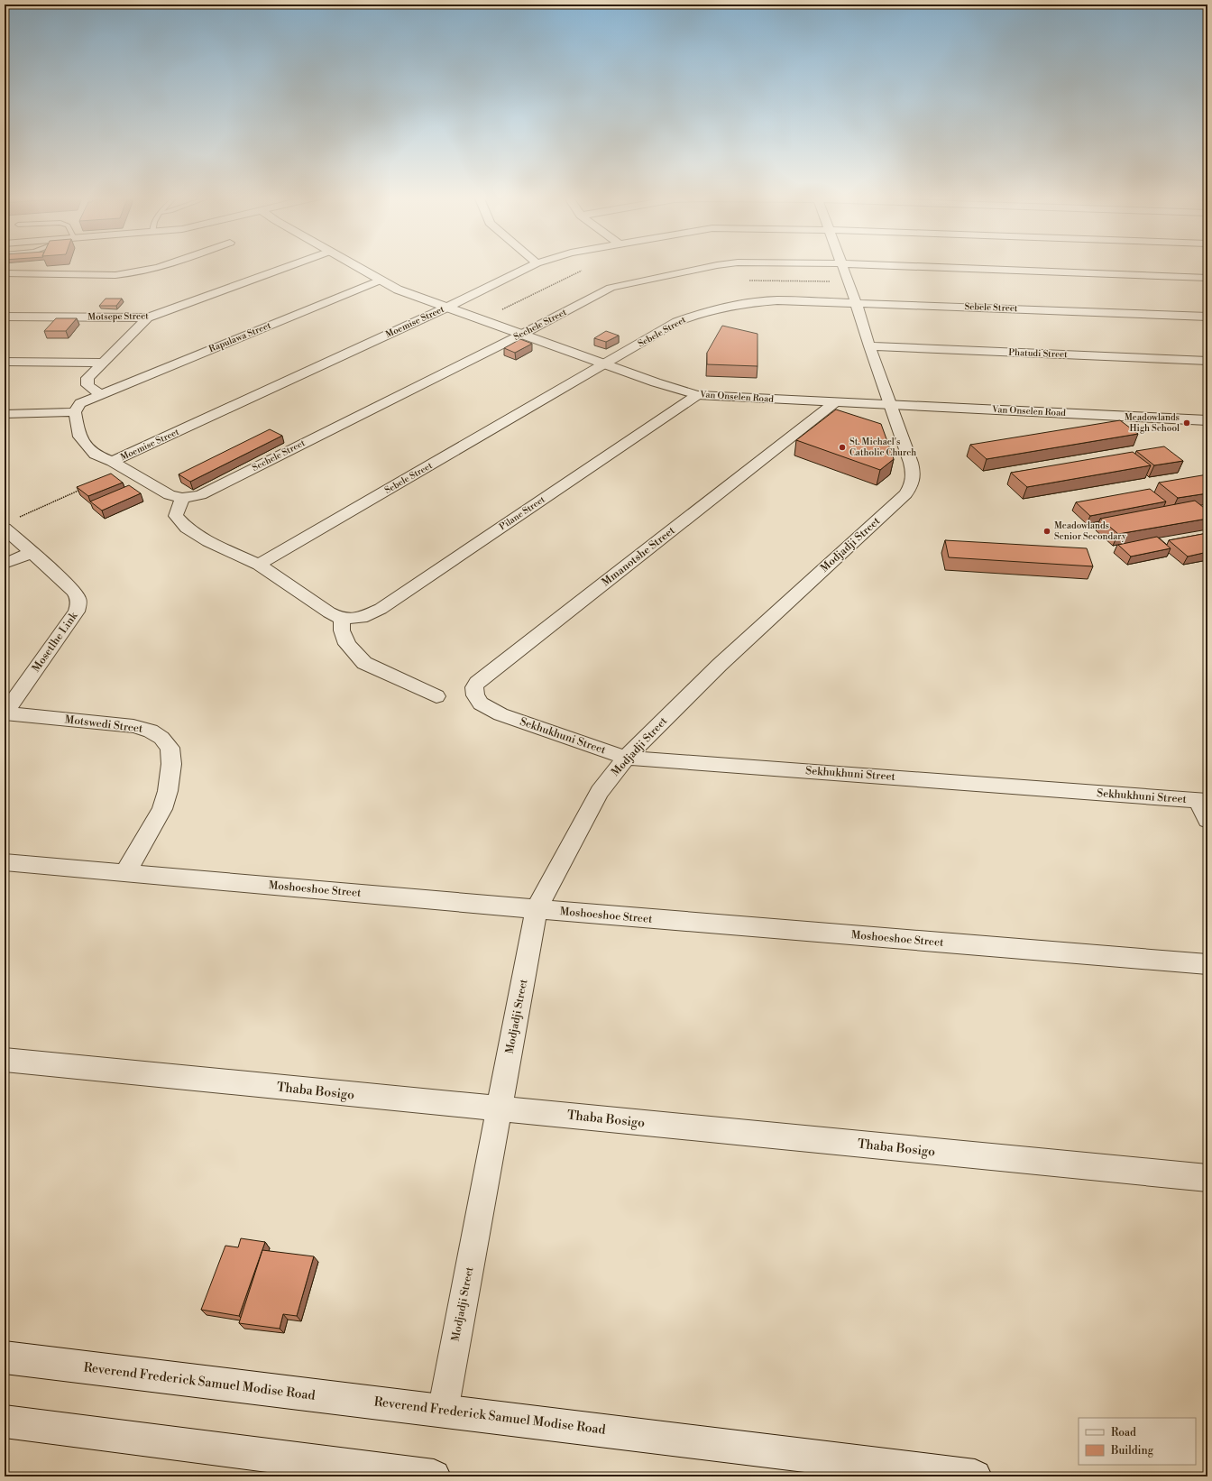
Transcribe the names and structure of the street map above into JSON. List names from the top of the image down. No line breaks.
{"streets":{"street":["Sebele Street","Motsepe Street","Moemise Street","Sechele Street","Rapulawa Street","Phatudi Street","Van Onselen Road","Pilane Street","Modjadji Street","Mmanotshe Street","Mosetlhe Link","Motswedi Street","Sekhukhuni Street","Moshoeshoe Street","Thaba Bosigo","Reverend Frederick Samuel Modise Road"]},"crossings":[["Sebele Street","Van Onselen Road"],["Sebele Street","Modjadji Street"],["Moemise Street","Van Onselen Road"],["Sechele Street","Van Onselen Road"],["Rapulawa Street","Van Onselen Road"],["Phatudi Street","Modjadji Street"],["Van Onselen Road","Pilane Street"],["Van Onselen Road","Modjadji Street"],["Van Onselen Road","Mmanotshe Street"],["Modjadji Street","Sekhukhuni Street"],["Modjadji Street","Moshoeshoe Street"],["Modjadji Street","Thaba Bosigo"],["Modjadji Street","Reverend Frederick Samuel Modise Road"],["Mmanotshe Street","Sekhukhuni Street"],["Mosetlhe Link","Motswedi Street"],["Motswedi Street","Moshoeshoe Street"]],"places":["Meadowlands High School","St. Michael's Catholic Church","Meadowlands Senior Secondary"],"legend":["Road","Building"]}
